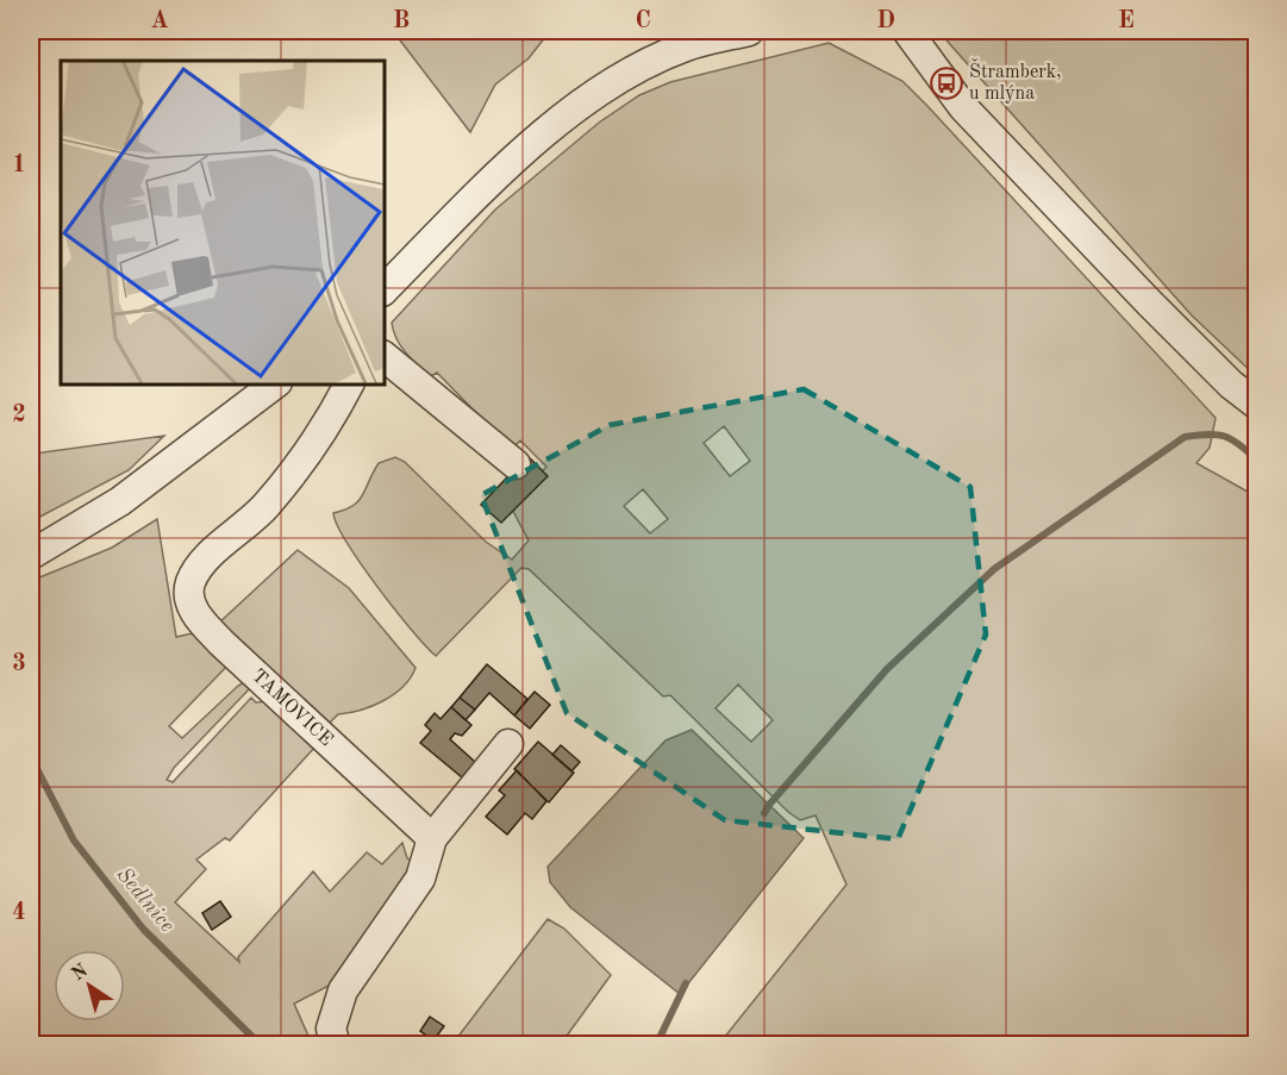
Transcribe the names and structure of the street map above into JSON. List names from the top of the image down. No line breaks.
{"streets":{"street":["TAMOVICE"]},"water":["Sedlnice"],"places":{"bus stop":["Štramberk, u mlýna"]},"north":"top left","grid":{"columns":["A","B","C","D","E"],"rows":["1","2","3","4"]}}
